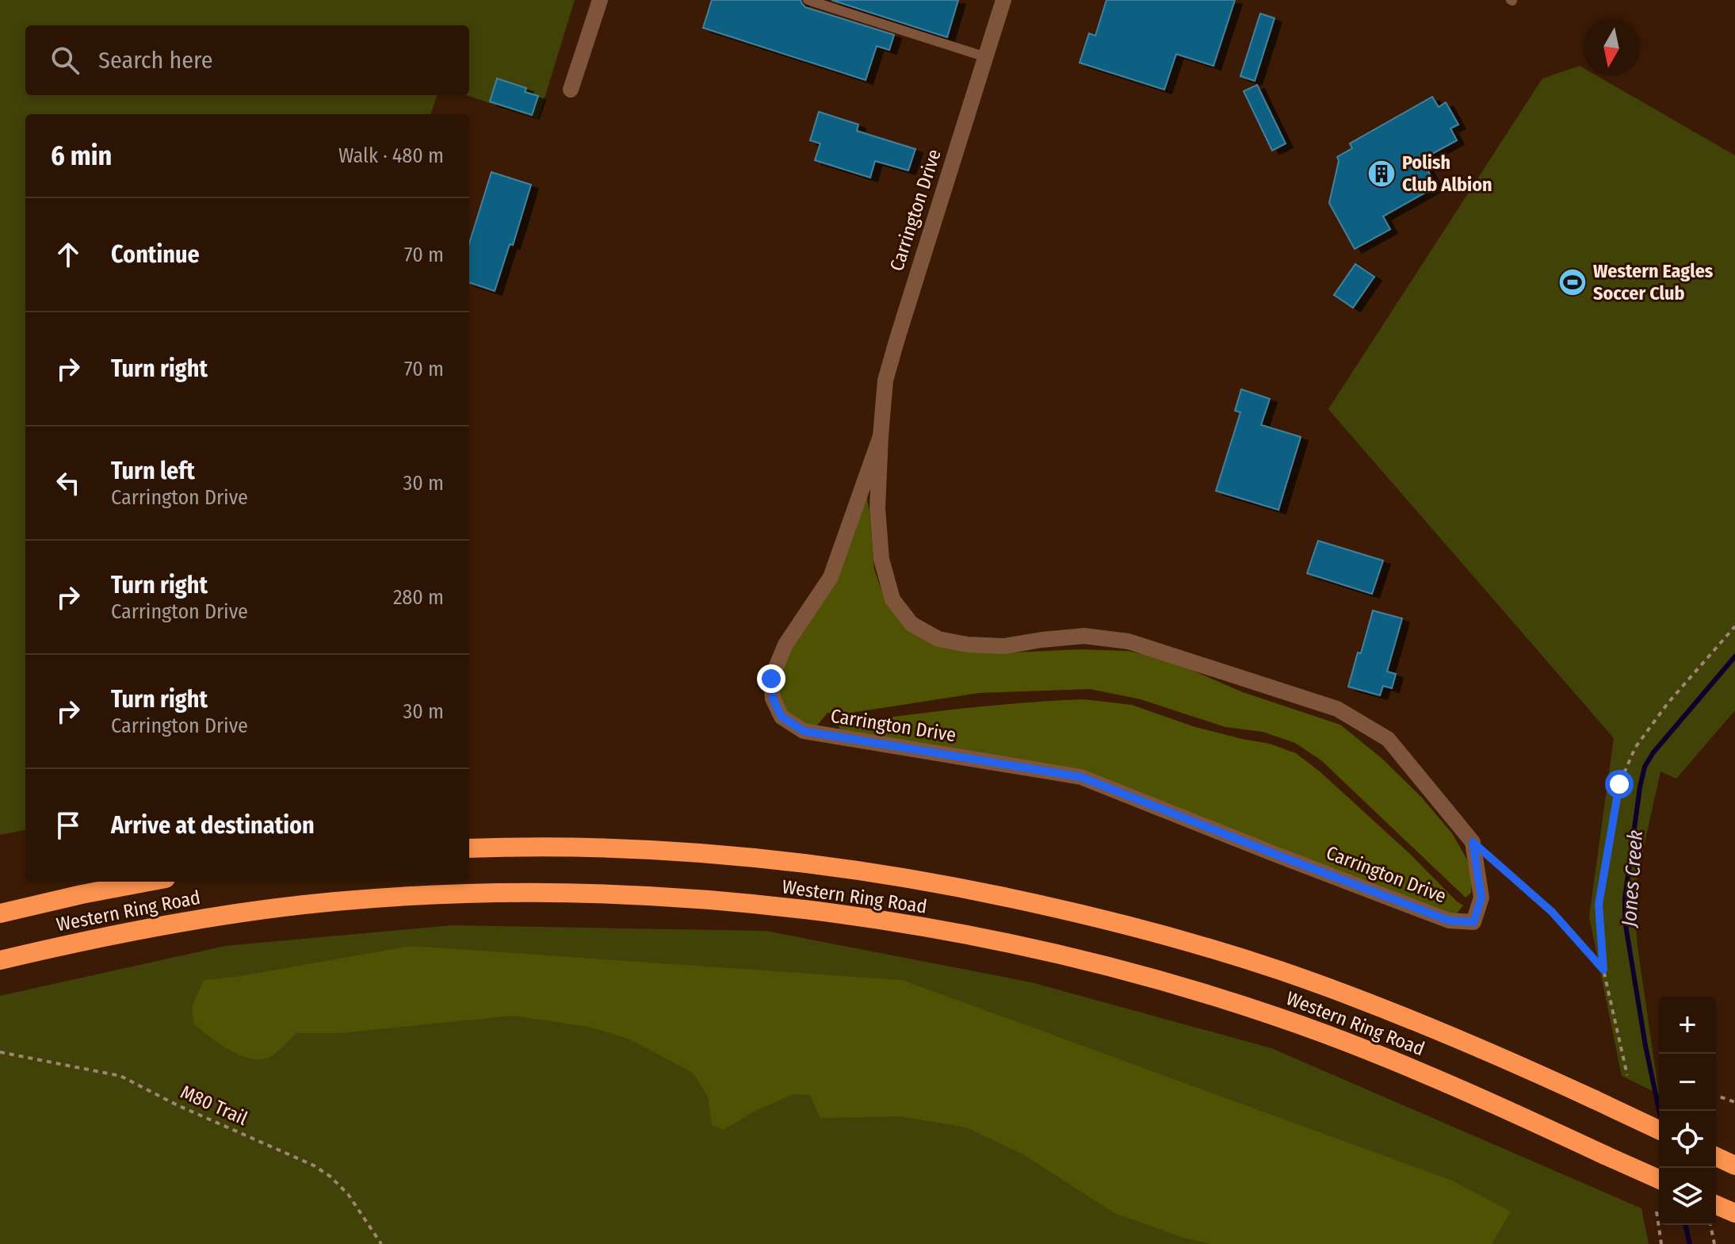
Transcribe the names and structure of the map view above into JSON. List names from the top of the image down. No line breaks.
{"streets":{"highway":["Western Ring Road"],"street":["Carrington Drive"],"path":["M80 Trail"]},"water":["Jones Creek"],"places":{"building":["Polish Club Albion"],"sports":["Western Eagles Soccer Club"]},"north":"bottom","page":{"search":"Search here","heading":["6 min","Walk · 480 m"],"list":[["Continue","70 m"],["Turn right","70 m"],["Turn left","Carrington Drive","30 m"],["Turn right","Carrington Drive","280 m"],["Turn right","Carrington Drive","30 m"],"Arrive at destination"],"map_buttons":["+","−"]}}
